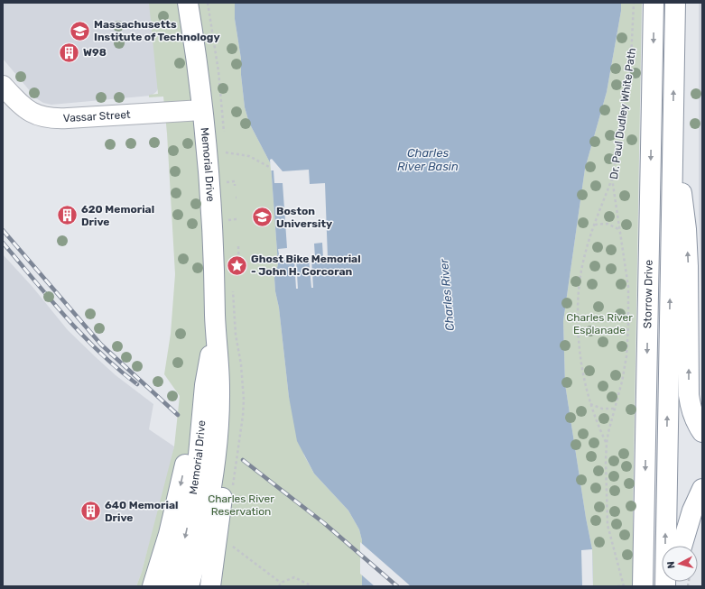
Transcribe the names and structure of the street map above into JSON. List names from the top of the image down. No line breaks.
{"streets":{"main road":["Vassar Street","Memorial Drive","Storrow Drive"],"path":["Dr. Paul Dudley White Path"]},"crossings":[["Dr. Paul Dudley White Path","Storrow Drive"],["Vassar Street","Memorial Drive"]],"water":["Charles River Basin","Charles River"],"parks":["Charles River Esplanade","Charles River Reservation"],"places":{"school or university":["Massachusetts Institute of Technology","Boston University"],"building":["W98","620 Memorial Drive","640 Memorial Drive"],"place":["Ghost Bike Memorial - John H. Corcoran"]},"north":"left"}
